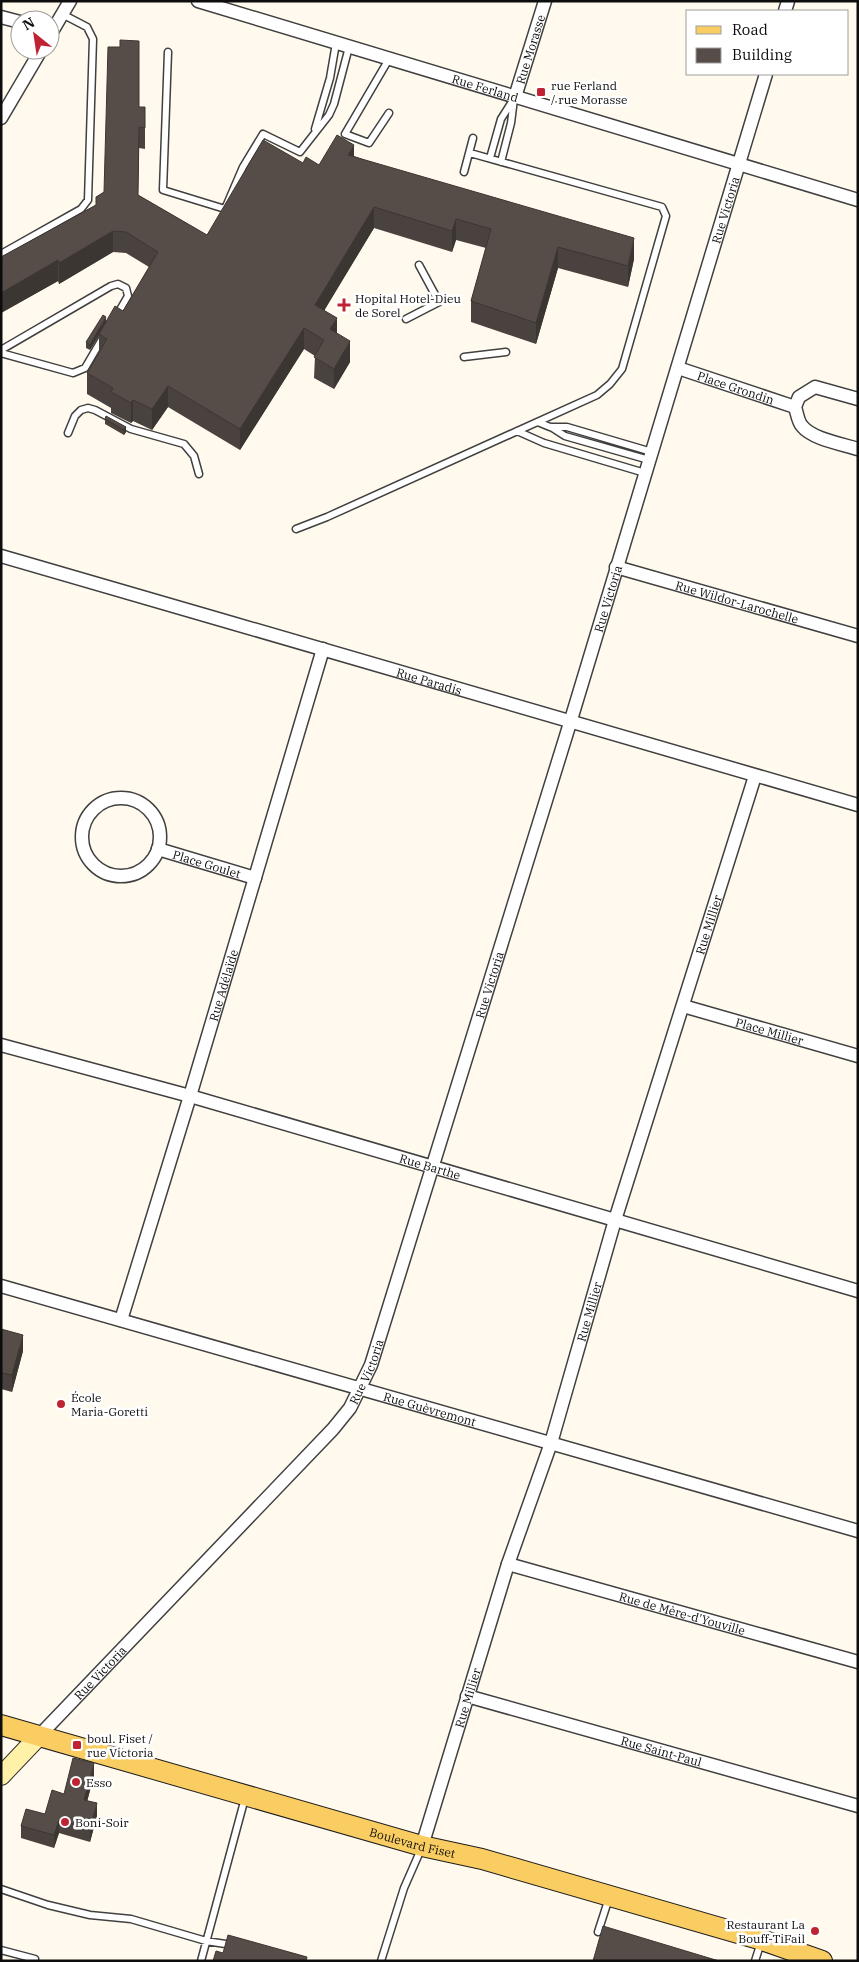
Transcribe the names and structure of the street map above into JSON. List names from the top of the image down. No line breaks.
{"streets":{"main road":["Boulevard Fiset"],"street":["Rue Morasse","Rue Ferland","Rue Victoria","Place Grondin","Rue Wildor-Larochelle","Rue Paradis","Place Goulet","Rue Millier","Rue Adélaïde","Place Millier","Rue Barthe","Rue Guèvremont","Rue de Mère-d'Youville","Rue Saint-Paul"]},"crossings":[["Rue Morasse","Rue Ferland"],["Rue Ferland","Rue Victoria"],["Rue Victoria","Place Grondin"],["Rue Victoria","Rue Wildor-Larochelle"],["Rue Victoria","Rue Paradis"],["Rue Victoria","Rue Barthe"],["Rue Victoria","Rue Guèvremont"],["Rue Victoria","Boulevard Fiset"],["Rue Paradis","Rue Millier"],["Rue Paradis","Rue Adélaïde"],["Place Goulet","Rue Adélaïde"],["Rue Millier","Place Millier"],["Rue Millier","Rue Barthe"],["Rue Millier","Rue Guèvremont"],["Rue Millier","Rue de Mère-d'Youville"],["Rue Millier","Rue Saint-Paul"],["Rue Millier","Boulevard Fiset"],["Rue Adélaïde","Rue Barthe"],["Rue Adélaïde","Rue Guèvremont"]],"places":{"transit":["rue Ferland / rue Morasse","boul. Fiset / rue Victoria"],"health":["Hopital Hotel-Dieu de Sorel"],"other":["École Maria-Goretti","Esso","Boni-Soir","Restaurant La Bouff-TiFail"]},"legend":["Road","Building"],"north":"top left"}
